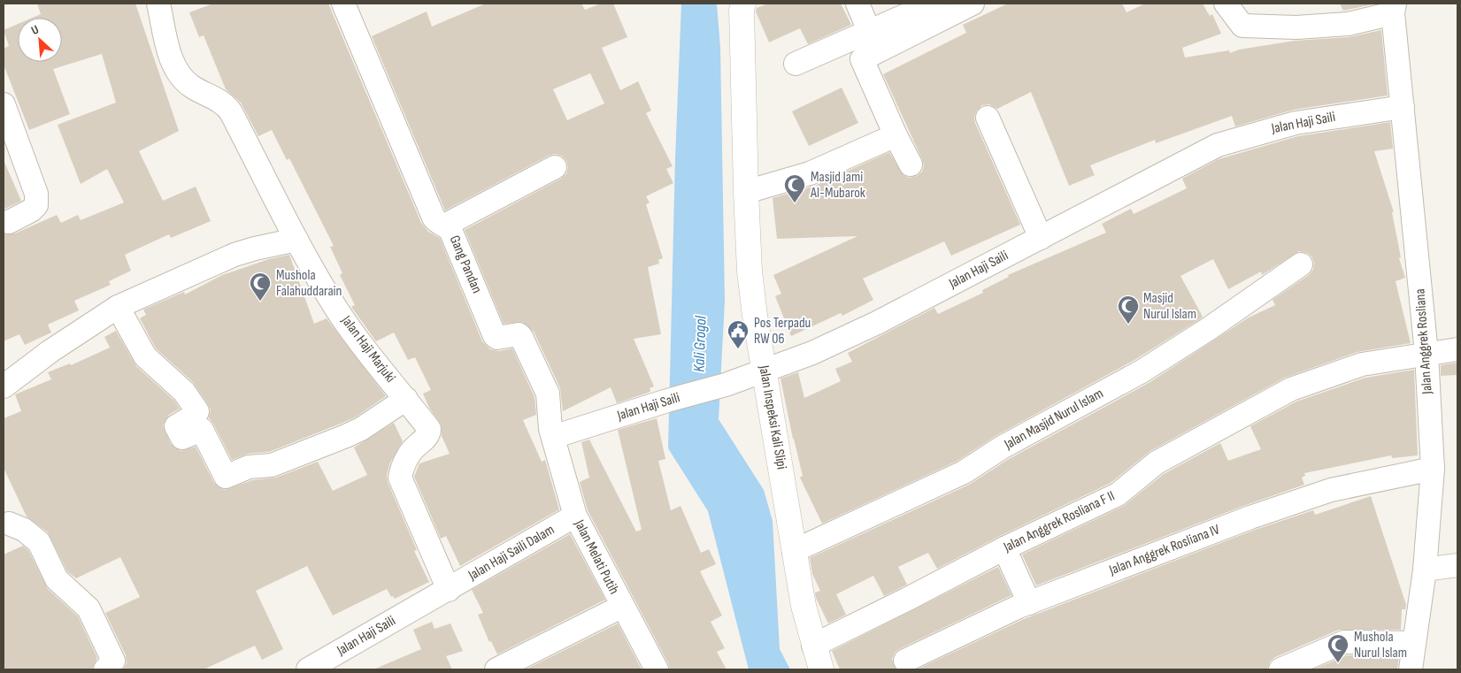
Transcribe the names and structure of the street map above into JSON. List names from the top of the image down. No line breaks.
{"streets":{"street":["Jalan Haji Saili","Gang Pandan","Jalan Anggrek Rosliana","Jalan Haji Marjuki","Jalan Inspeksi Kali Slipi","Jalan Masjid Nurul Islam","Jalan Anggrek Rosliana F II","Jalan Anggrek Rosliana IV","Jalan Haji Saili Dalam","Jalan Melati Putih"]},"crossings":[["Jalan Haji Saili","Gang Pandan"],["Jalan Haji Saili","Jalan Anggrek Rosliana"],["Jalan Haji Saili","Jalan Haji Marjuki"],["Jalan Haji Saili","Jalan Inspeksi Kali Slipi"],["Jalan Haji Saili","Jalan Haji Saili Dalam"],["Jalan Haji Saili","Jalan Melati Putih"],["Gang Pandan","Jalan Melati Putih"],["Jalan Anggrek Rosliana","Jalan Anggrek Rosliana F II"],["Jalan Anggrek Rosliana","Jalan Anggrek Rosliana IV"],["Jalan Haji Marjuki","Jalan Haji Saili Dalam"],["Jalan Inspeksi Kali Slipi","Jalan Masjid Nurul Islam"],["Jalan Inspeksi Kali Slipi","Jalan Anggrek Rosliana F II"],["Jalan Haji Saili Dalam","Jalan Melati Putih"]],"water":["Kali Grogol"],"places":{"mosque":["Masjid Jami Al-Mubarok","Mushola Falahuddarain","Masjid Nurul Islam","Mushola Nurul Islam"],"public building":["Pos Terpadu RW 06"]},"north":"top left"}
